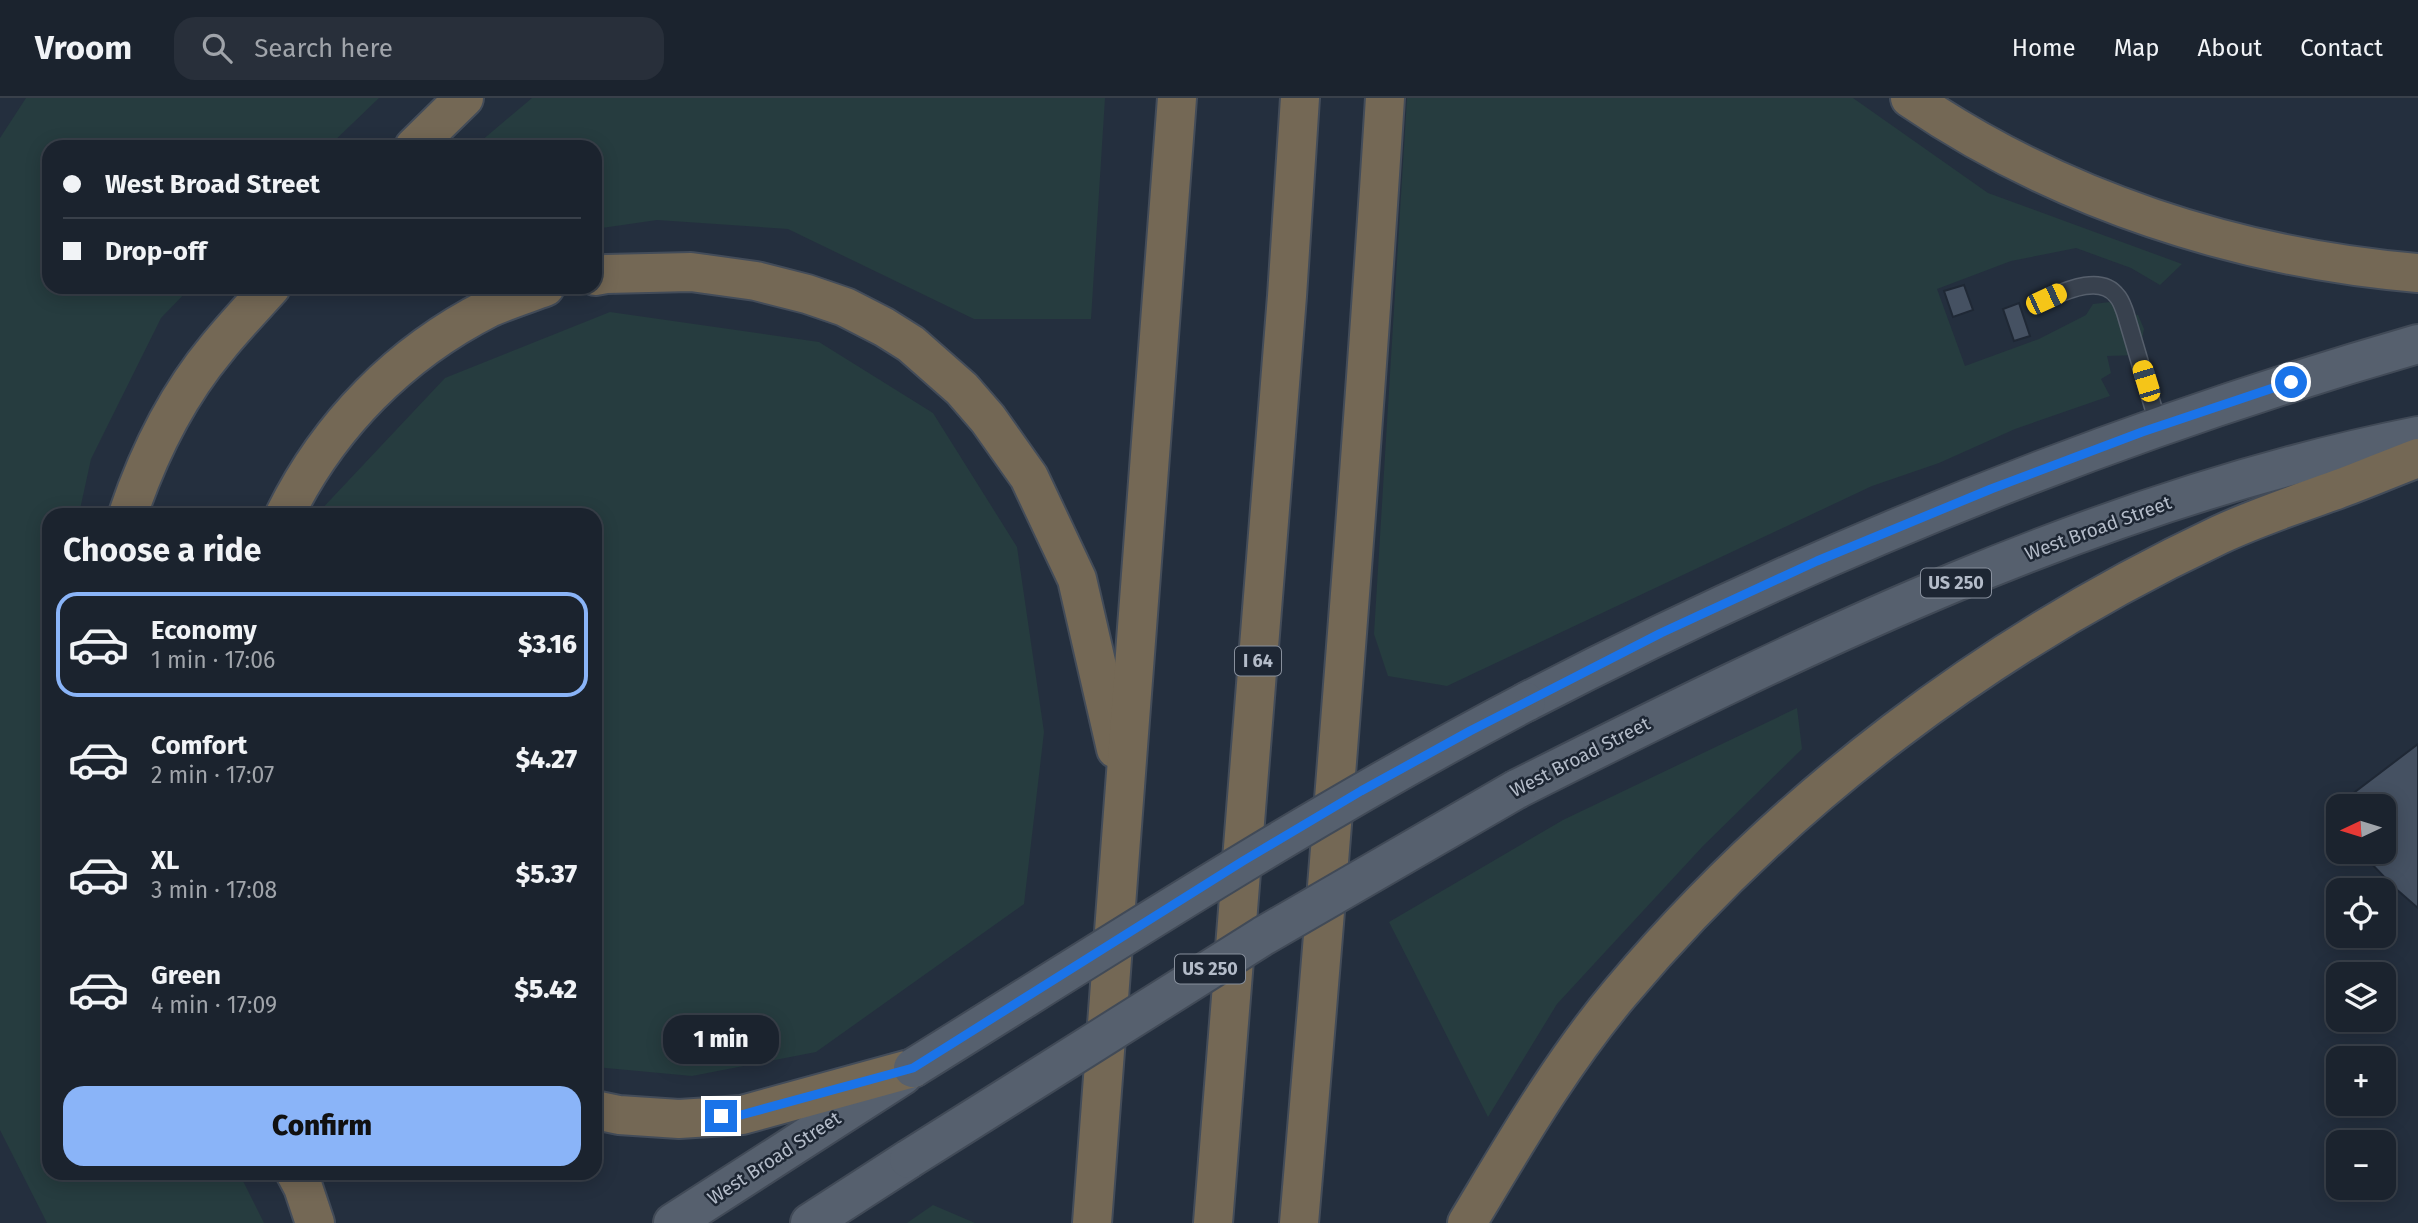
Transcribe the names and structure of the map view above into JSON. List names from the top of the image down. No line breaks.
{"streets":{"highway":["I 64"],"main road":["West Broad Street","US 250"]},"north":"left","page":{"header":"Vroom","search":"Search here","nav":["Home","Map","About","Contact"],"banner":["West Broad Street","Drop-off"],"heading":"Choose a ride","list":[{"name":"Economy","note":"1 min · 17:06","value":"$3.16"},{"name":"Comfort","note":"2 min · 17:07","value":"$4.27"},{"name":"XL","note":"3 min · 17:08","value":"$5.37"},{"name":"Green","note":"4 min · 17:09","value":"$5.42"}],"map_buttons":["+","−"],"bubble":"1 min","buttons":"Confirm"}}
